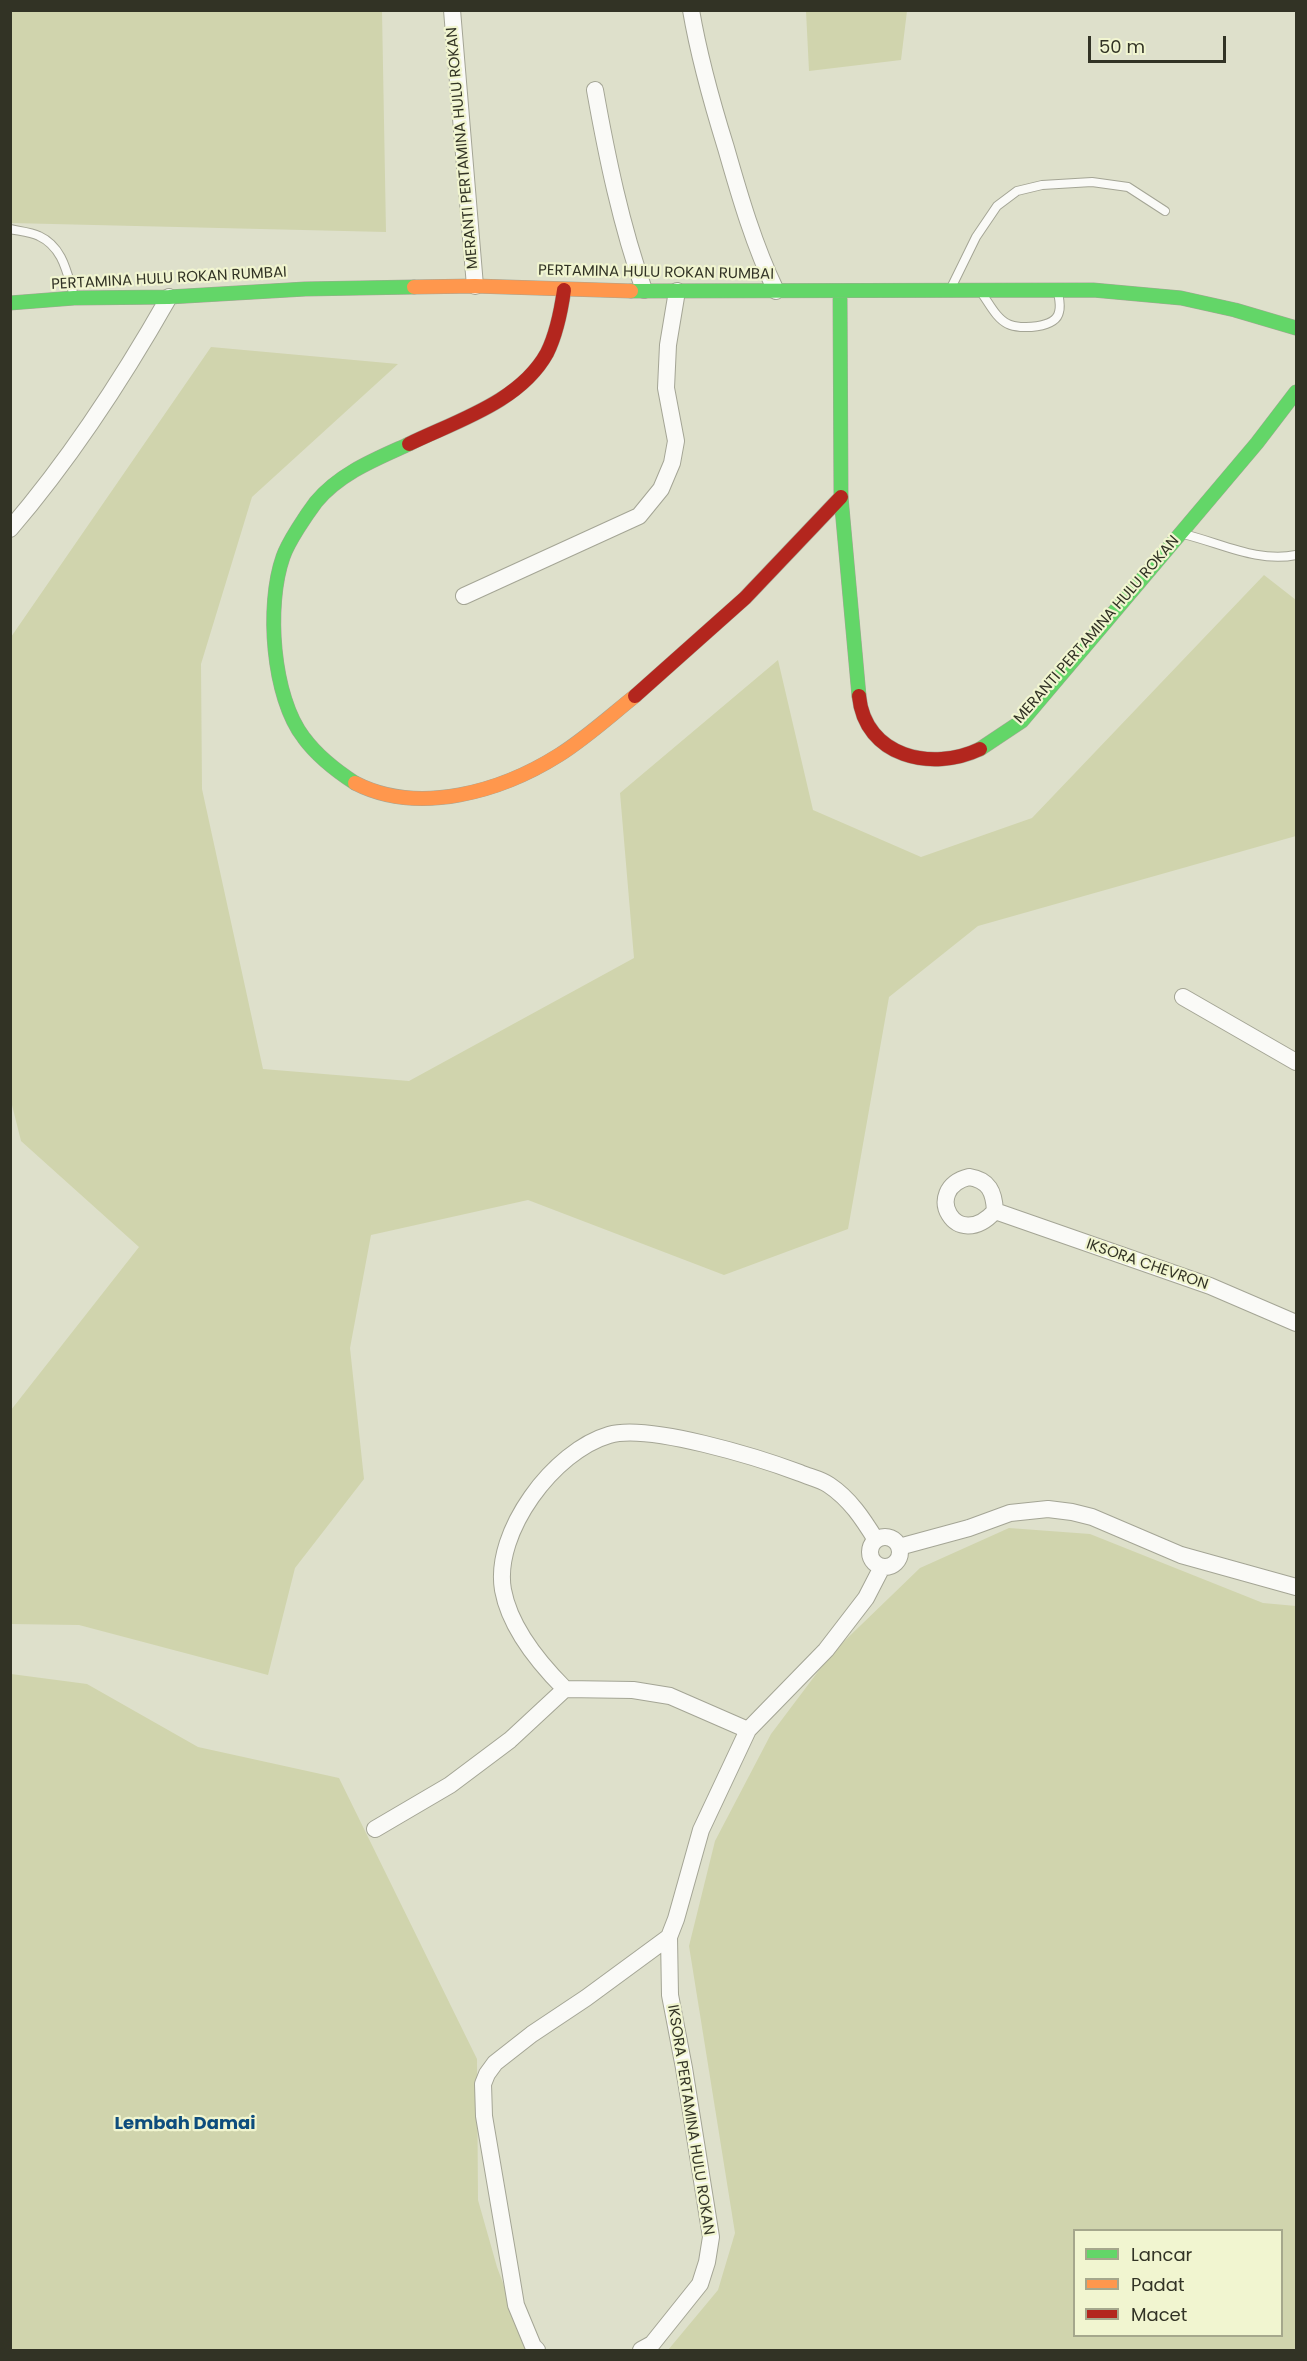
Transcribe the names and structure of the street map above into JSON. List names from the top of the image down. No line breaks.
{"streets":{"street":["MERANTI PERTAMINA HULU ROKAN","PERTAMINA HULU ROKAN RUMBAI","IKSORA CHEVRON","IKSORA PERTAMINA HULU ROKAN"]},"crossings":[["MERANTI PERTAMINA HULU ROKAN","PERTAMINA HULU ROKAN RUMBAI"]],"districts":["Lembah Damai"],"legend":["Lancar","Padat","Macet"],"scale_bar":"50 m"}
